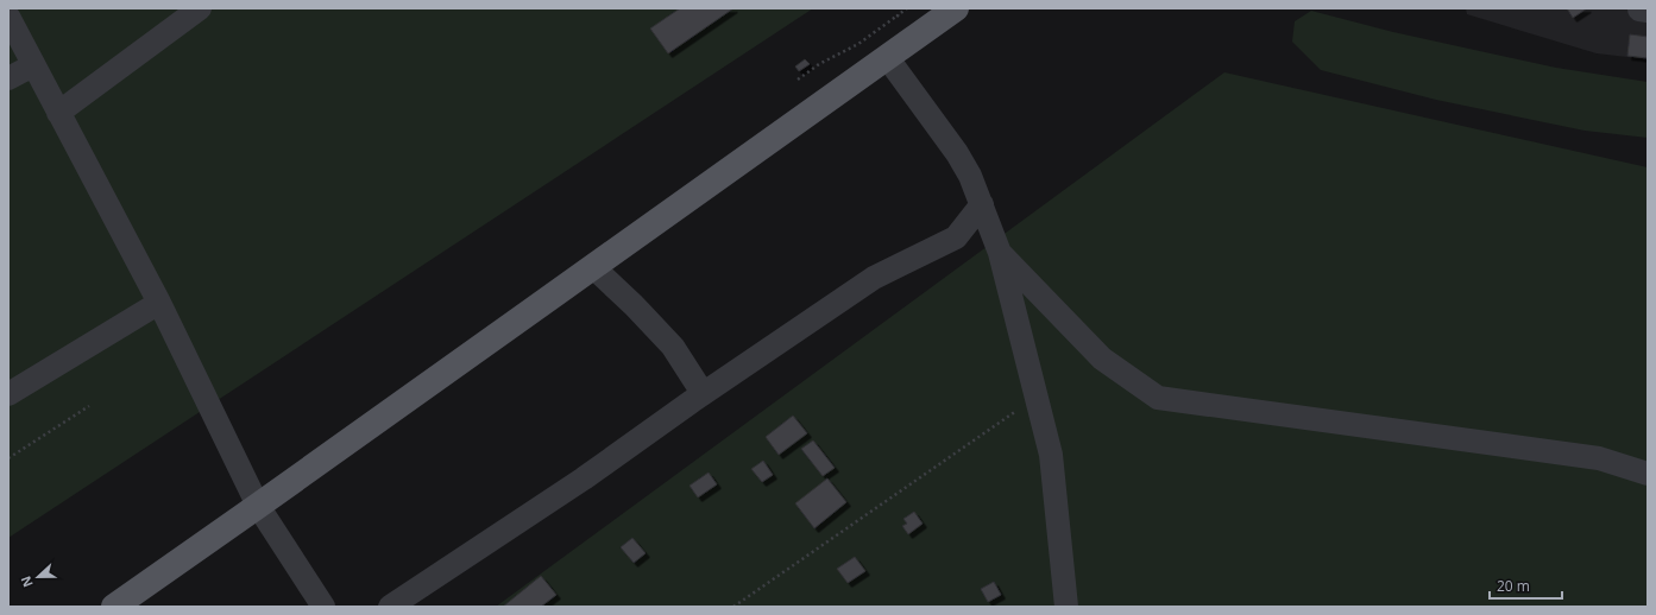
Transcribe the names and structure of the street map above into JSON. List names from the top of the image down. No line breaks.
{"scale_bar":"20 m","north":"left"}
